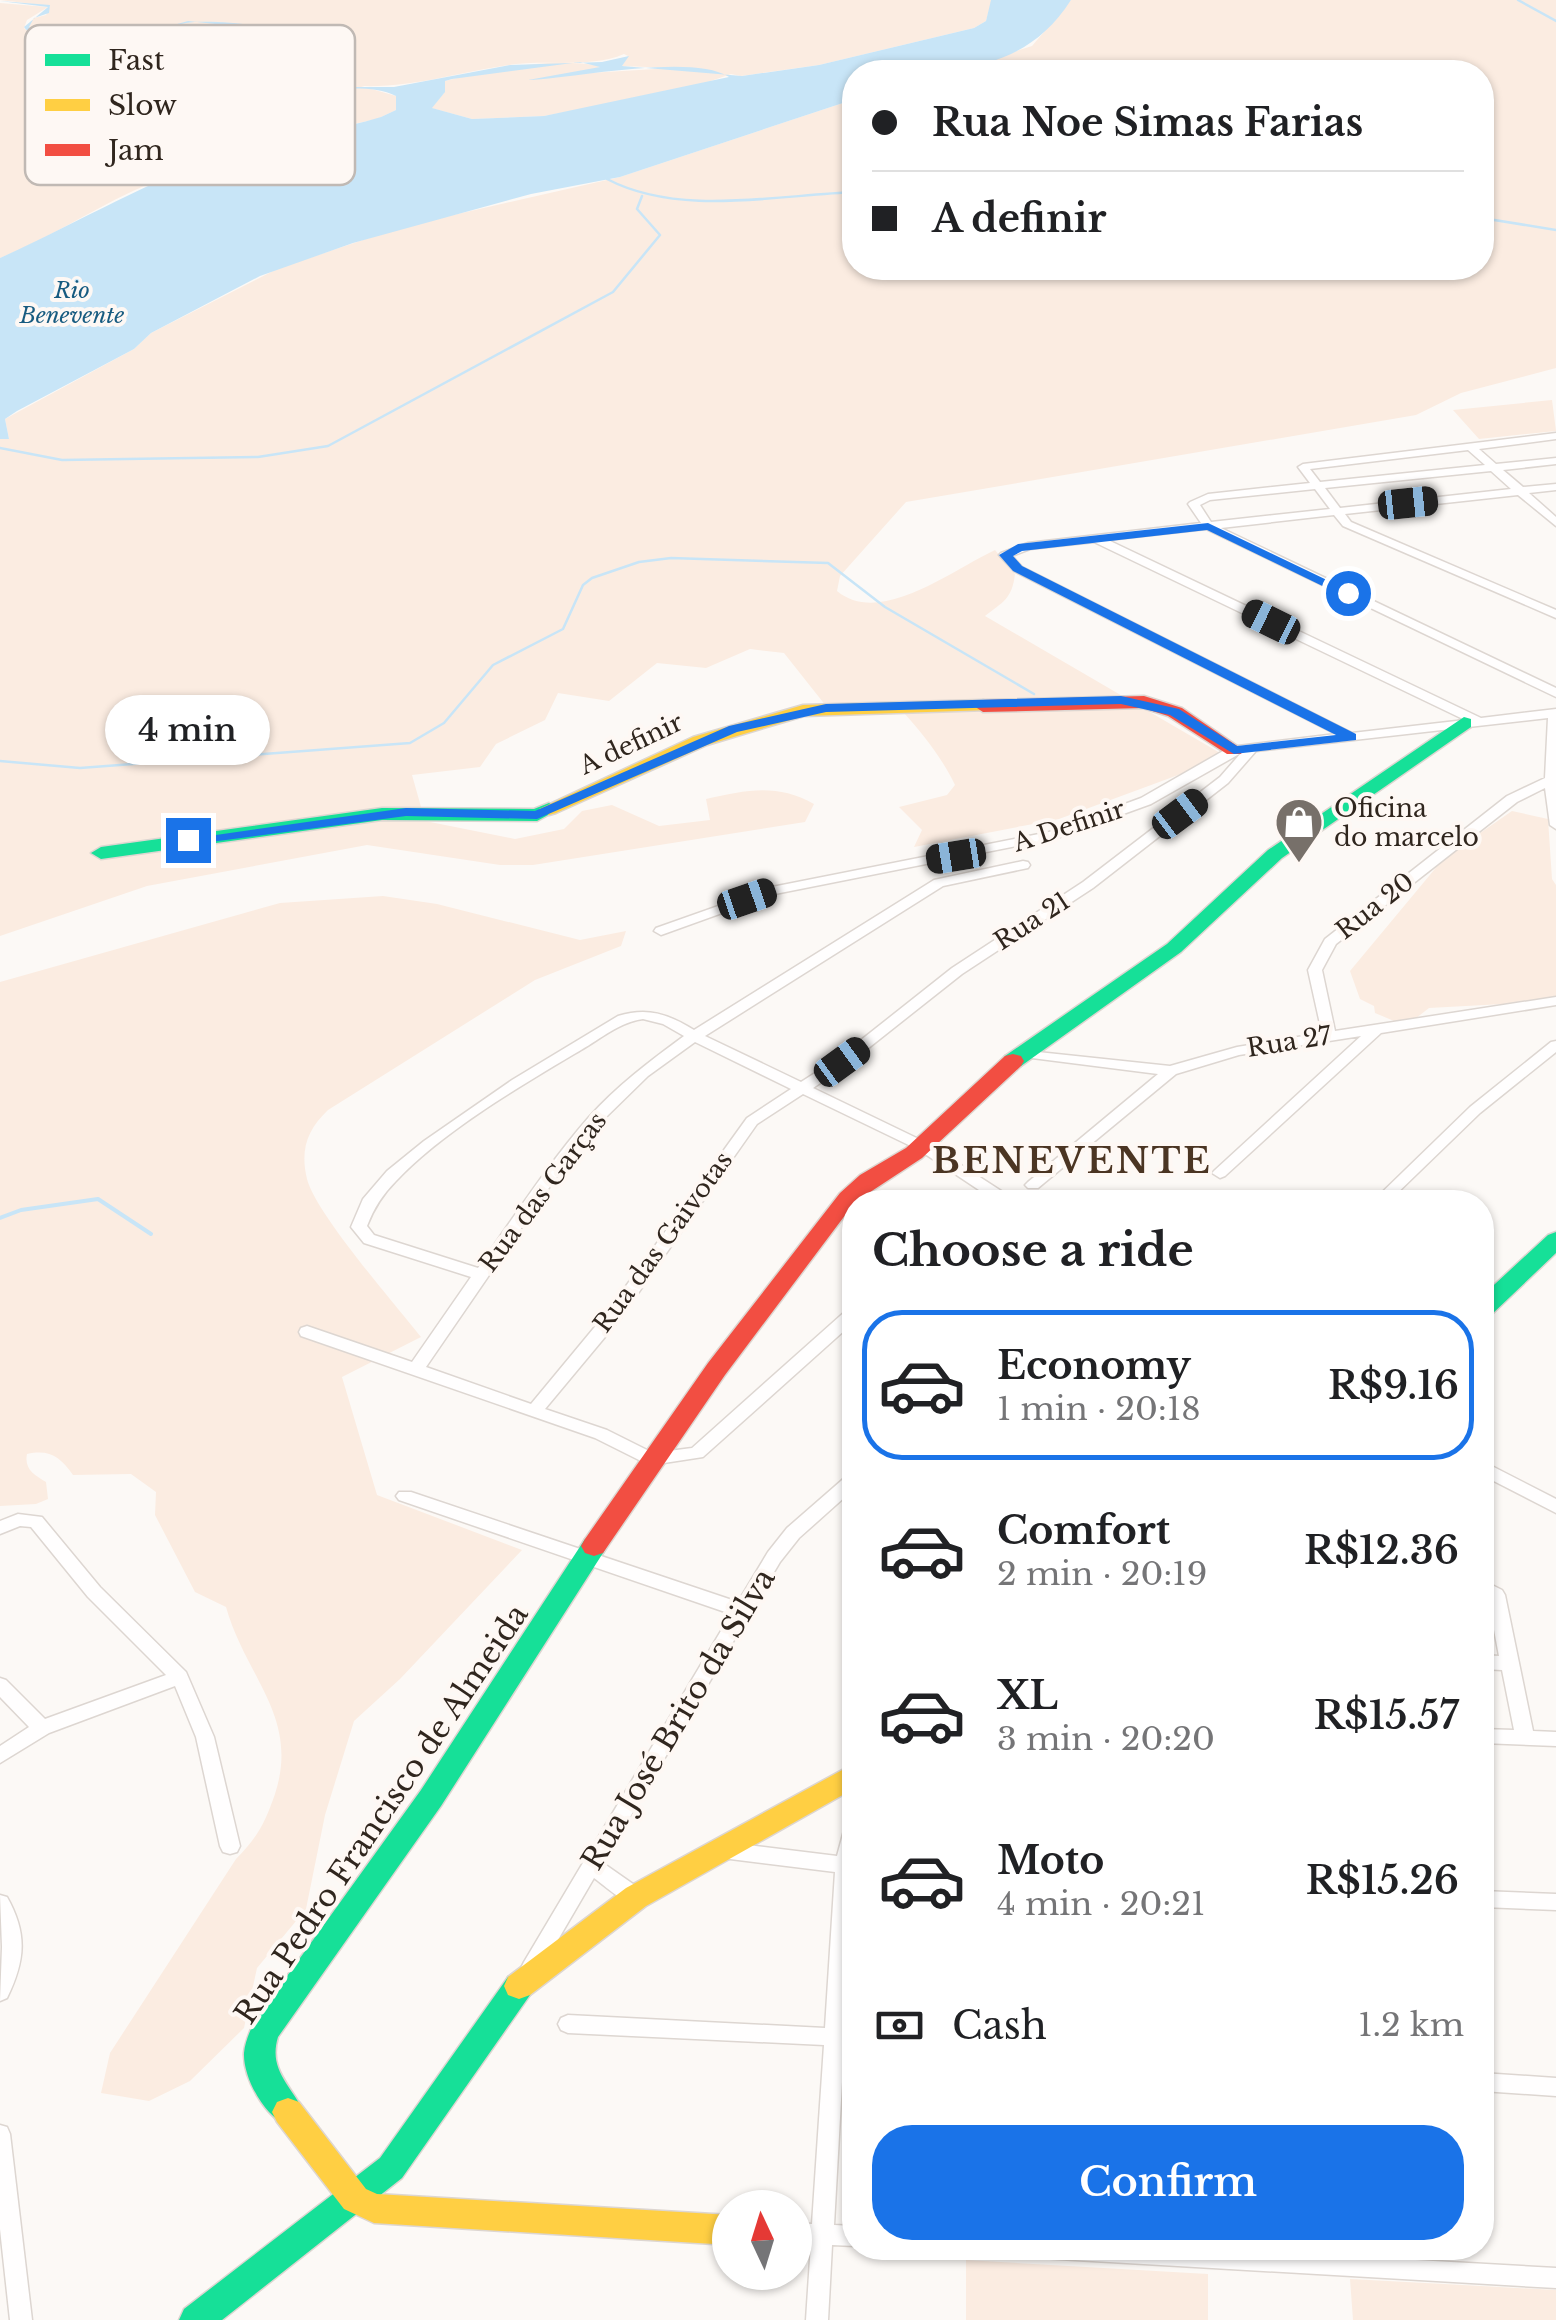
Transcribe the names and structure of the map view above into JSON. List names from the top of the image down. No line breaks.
{"streets":{"street":["A definir","A Definir","Rua 20","Rua 21","Rua 27","Rua das Garças","Rua das Gaivotas","Rua José Brito da Silva","Rua Pedro Francisco de Almeida"]},"crossings":[["A definir","A Definir"],["A definir","Rua 21"],["A Definir","Rua 21"],["Rua 20","Rua 27"],["Rua 21","Rua das Gaivotas"]],"districts":["BENEVENTE"],"water":["Rio Benevente"],"places":{"shop":["Oficina do marcelo"]},"legend":["Fast","Slow","Jam"],"north":"top","page":{"banner":["Rua Noe Simas Farias","A definir"],"bubble":"4 min","heading":"Choose a ride","list":[{"name":"Economy","note":"1 min · 20:18","value":"R$9.16"},{"name":"Comfort","note":"2 min · 20:19","value":"R$12.36"},{"name":"XL","note":"3 min · 20:20","value":"R$15.57"},{"name":"Moto","note":"4 min · 20:21","value":"R$15.26"}],"pay":["Cash","1.2 km"],"buttons":"Confirm"}}
